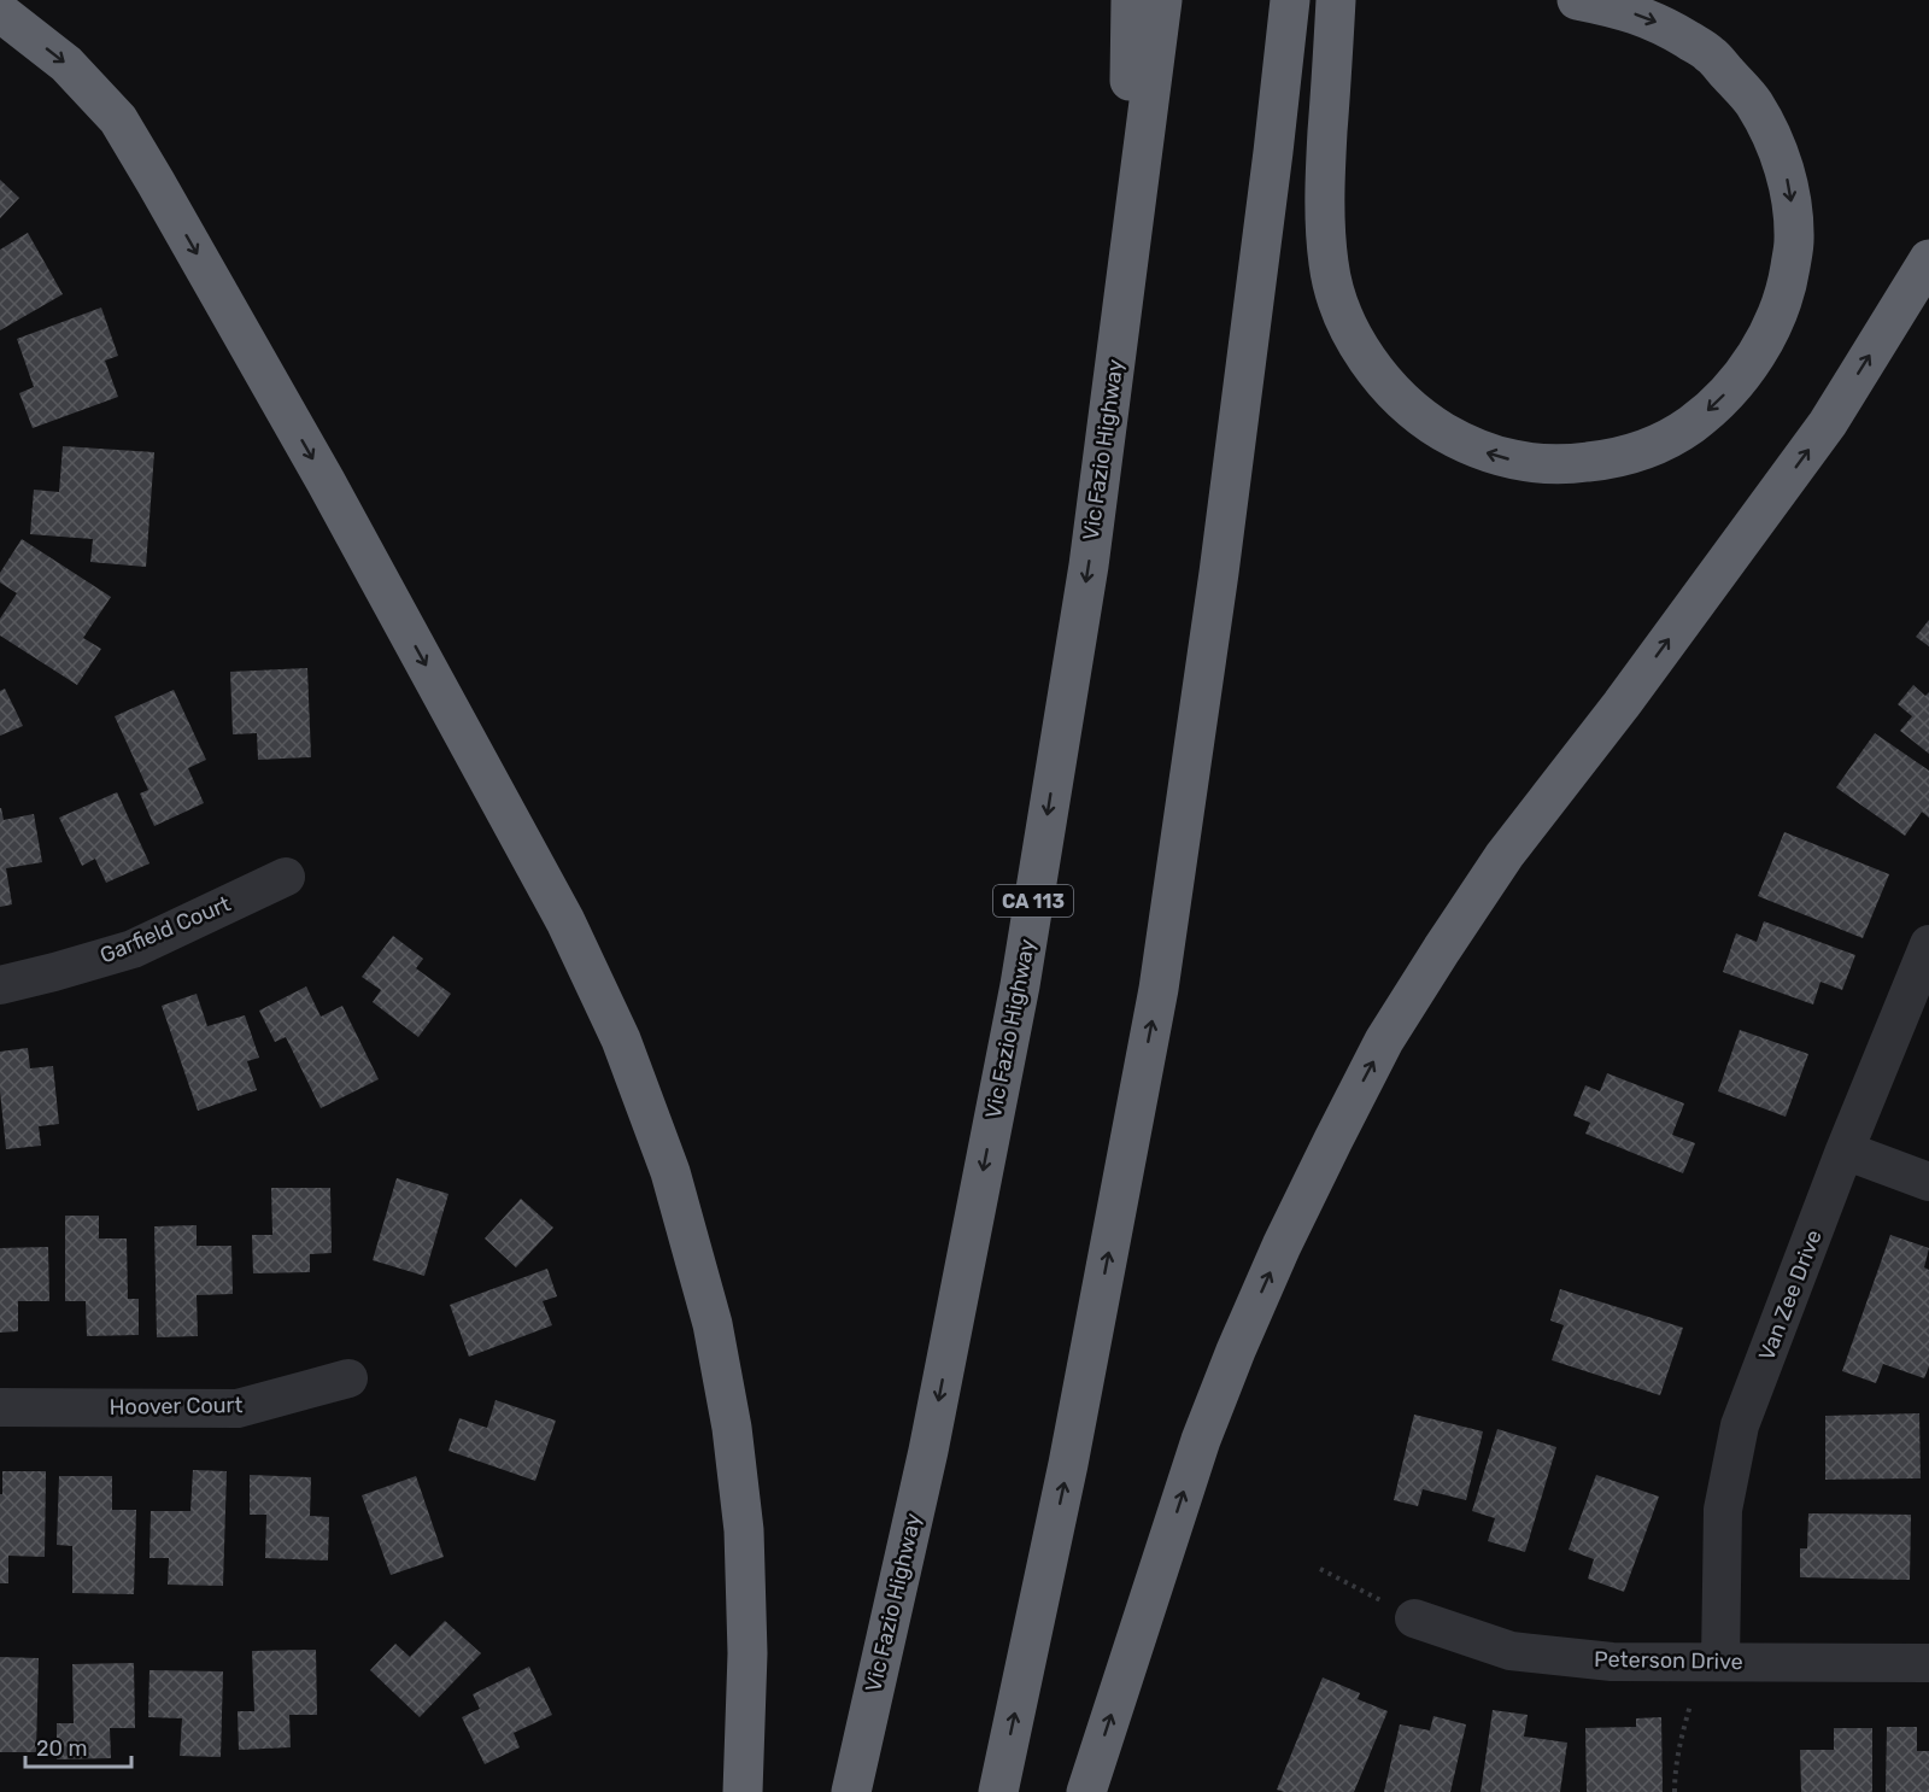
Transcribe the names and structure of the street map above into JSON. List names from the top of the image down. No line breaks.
{"streets":{"highway":["Vic Fazio Highway","CA 113"],"street":["Garfield Court","Van Zee Drive","Hoover Court","Peterson Drive"]},"crossings":[["Van Zee Drive","Peterson Drive"]],"scale_bar":"20 m"}
